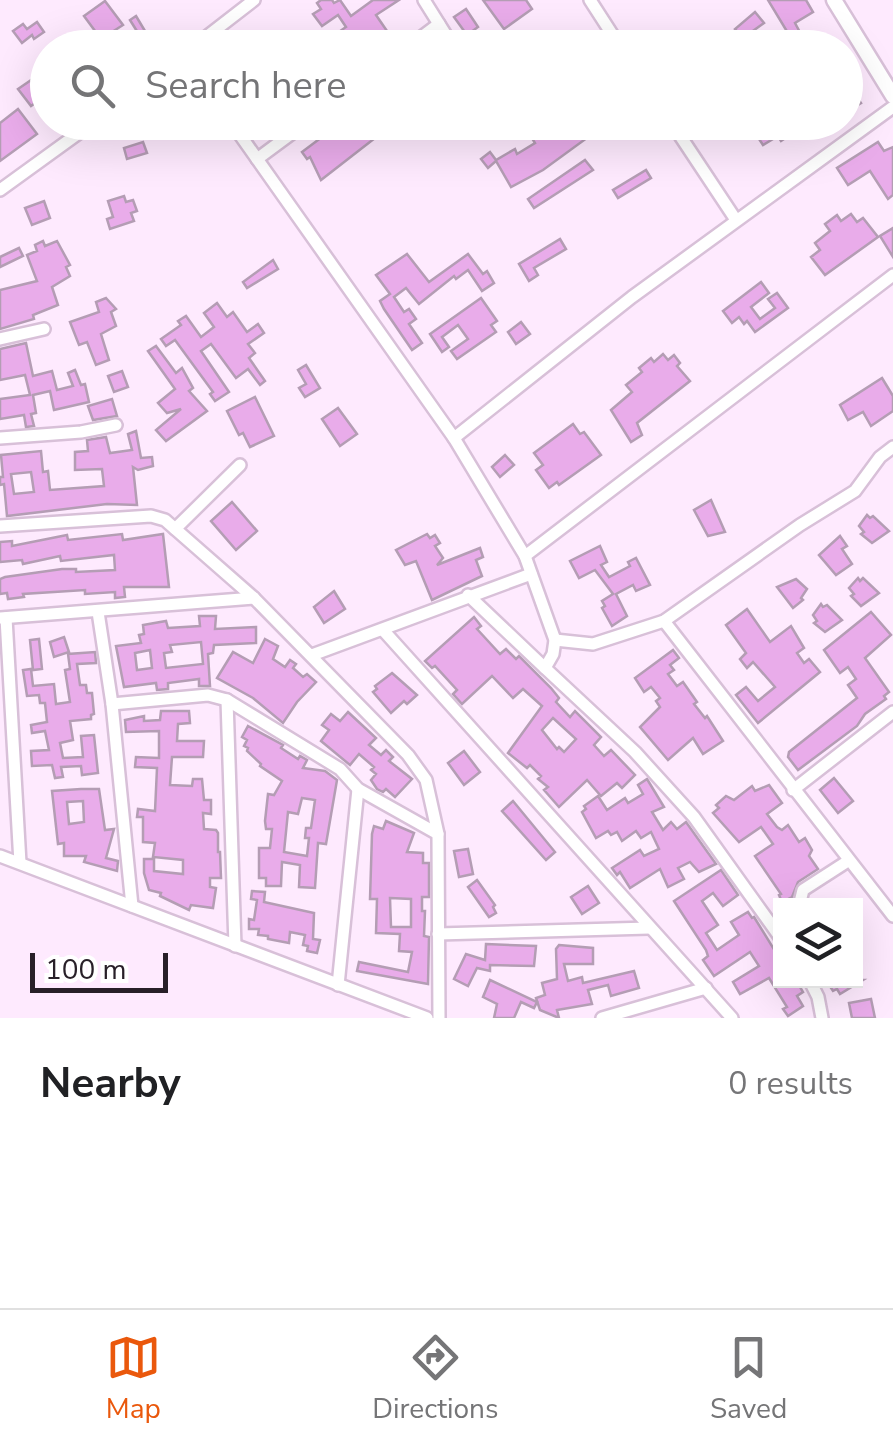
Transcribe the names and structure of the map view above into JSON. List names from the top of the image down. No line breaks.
{"scale_bar":"100 m","page":{"search":"Search here","scale":"100 m","heading":["Nearby","0 results"],"nav":["Map","Directions","Saved"]}}
